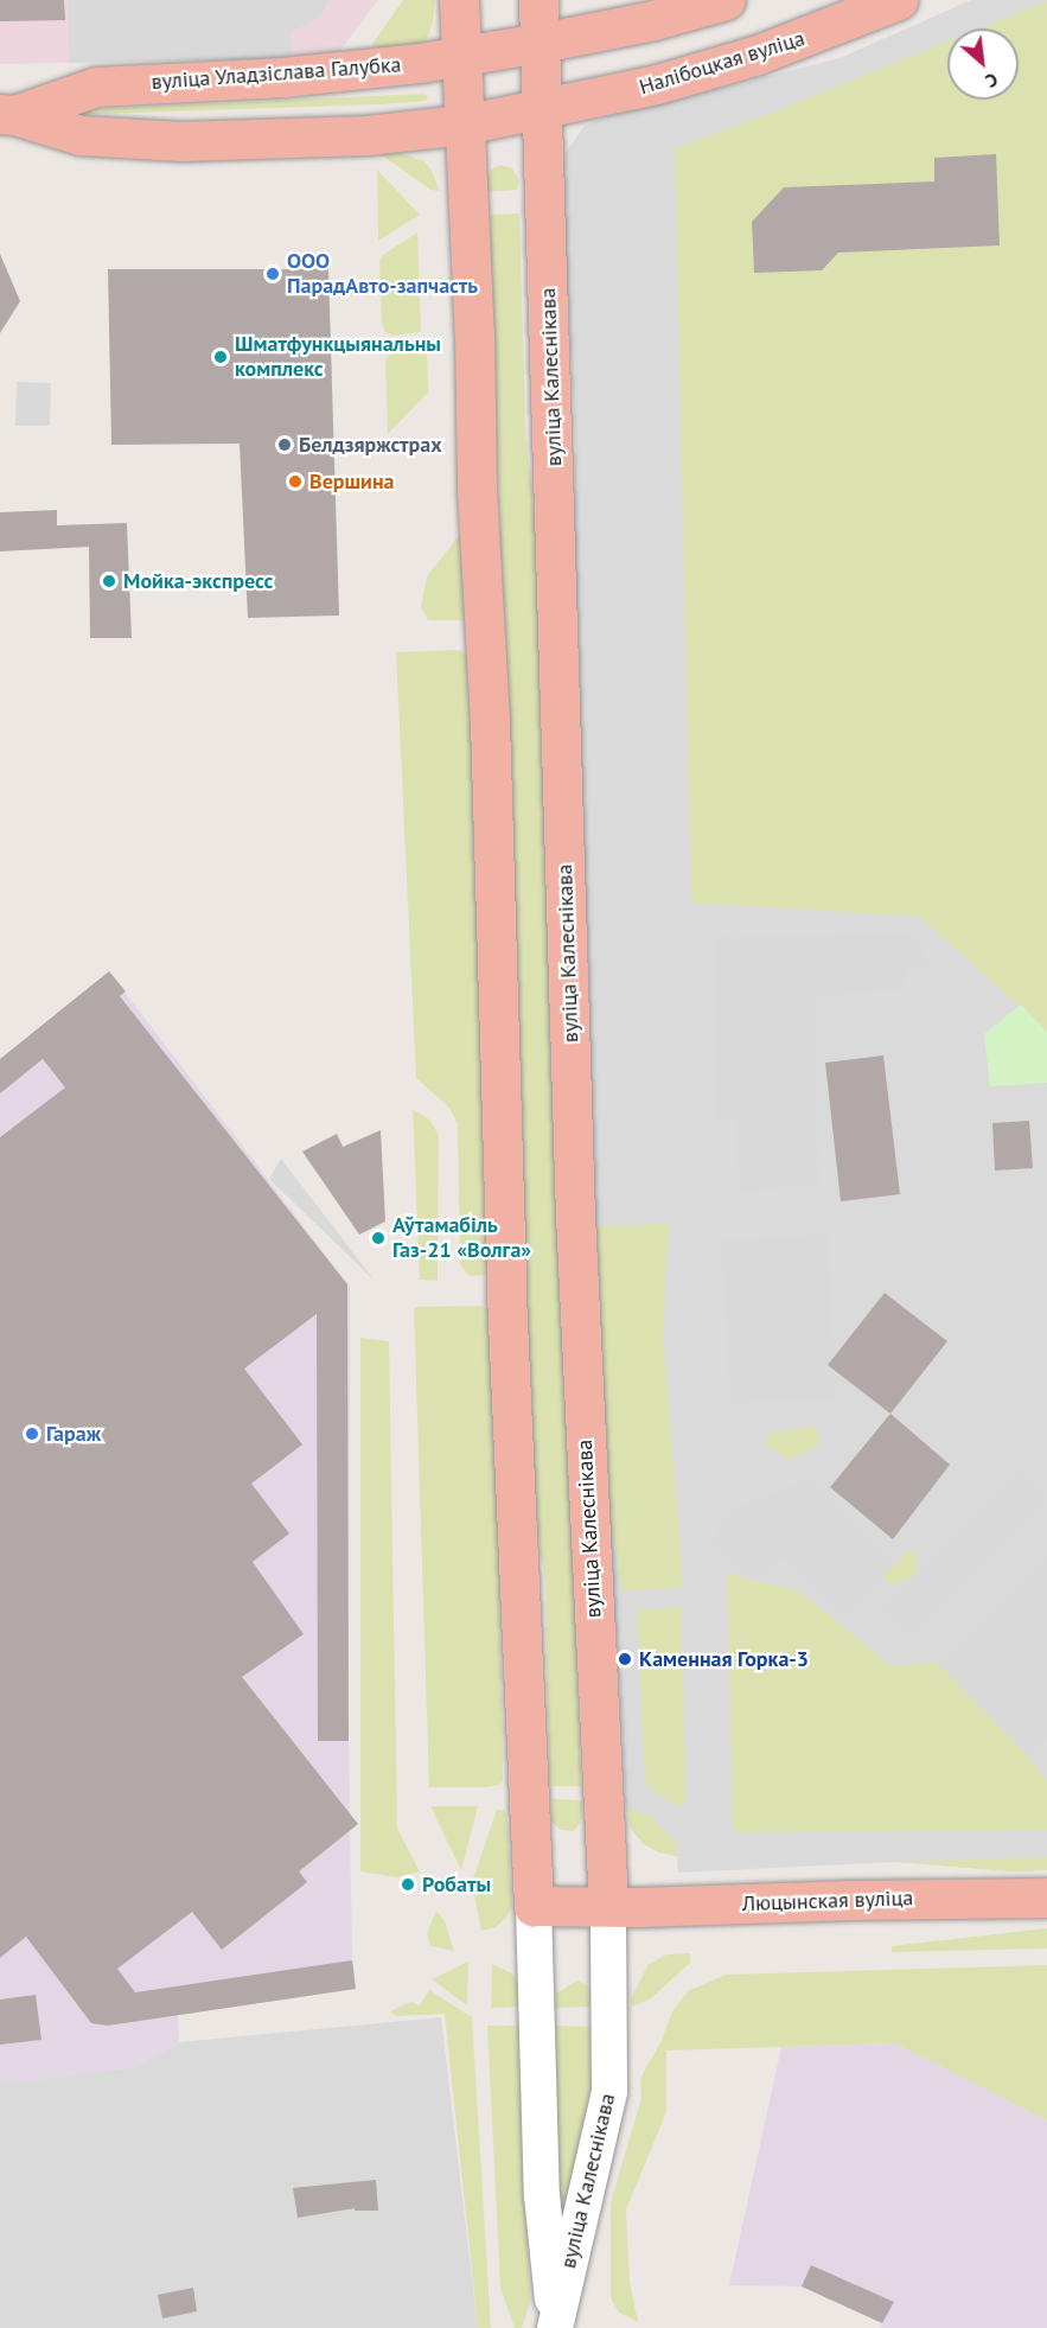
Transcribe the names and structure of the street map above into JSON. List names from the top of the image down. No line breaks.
{"streets":{"main road":["Налібоцкая вуліца","вуліца Уладзіслава Галубка","вуліца Калеснікава","Люцынская вуліца"]},"crossings":[["Налібоцкая вуліца","вуліца Уладзіслава Галубка"],["Налібоцкая вуліца","вуліца Калеснікава"],["вуліца Уладзіслава Галубка","вуліца Калеснікава"],["вуліца Калеснікава","Люцынская вуліца"]],"places":["ООО ПарадАвто-запчасть","Шматфункцыянальны комплекс","Белдзяржстрах","Вершина","Мойка-экспресс","Аўтамабіль Газ-21 «Волга»","Гараж","Каменная Горка-3","Робаты"],"north":"bottom right"}
